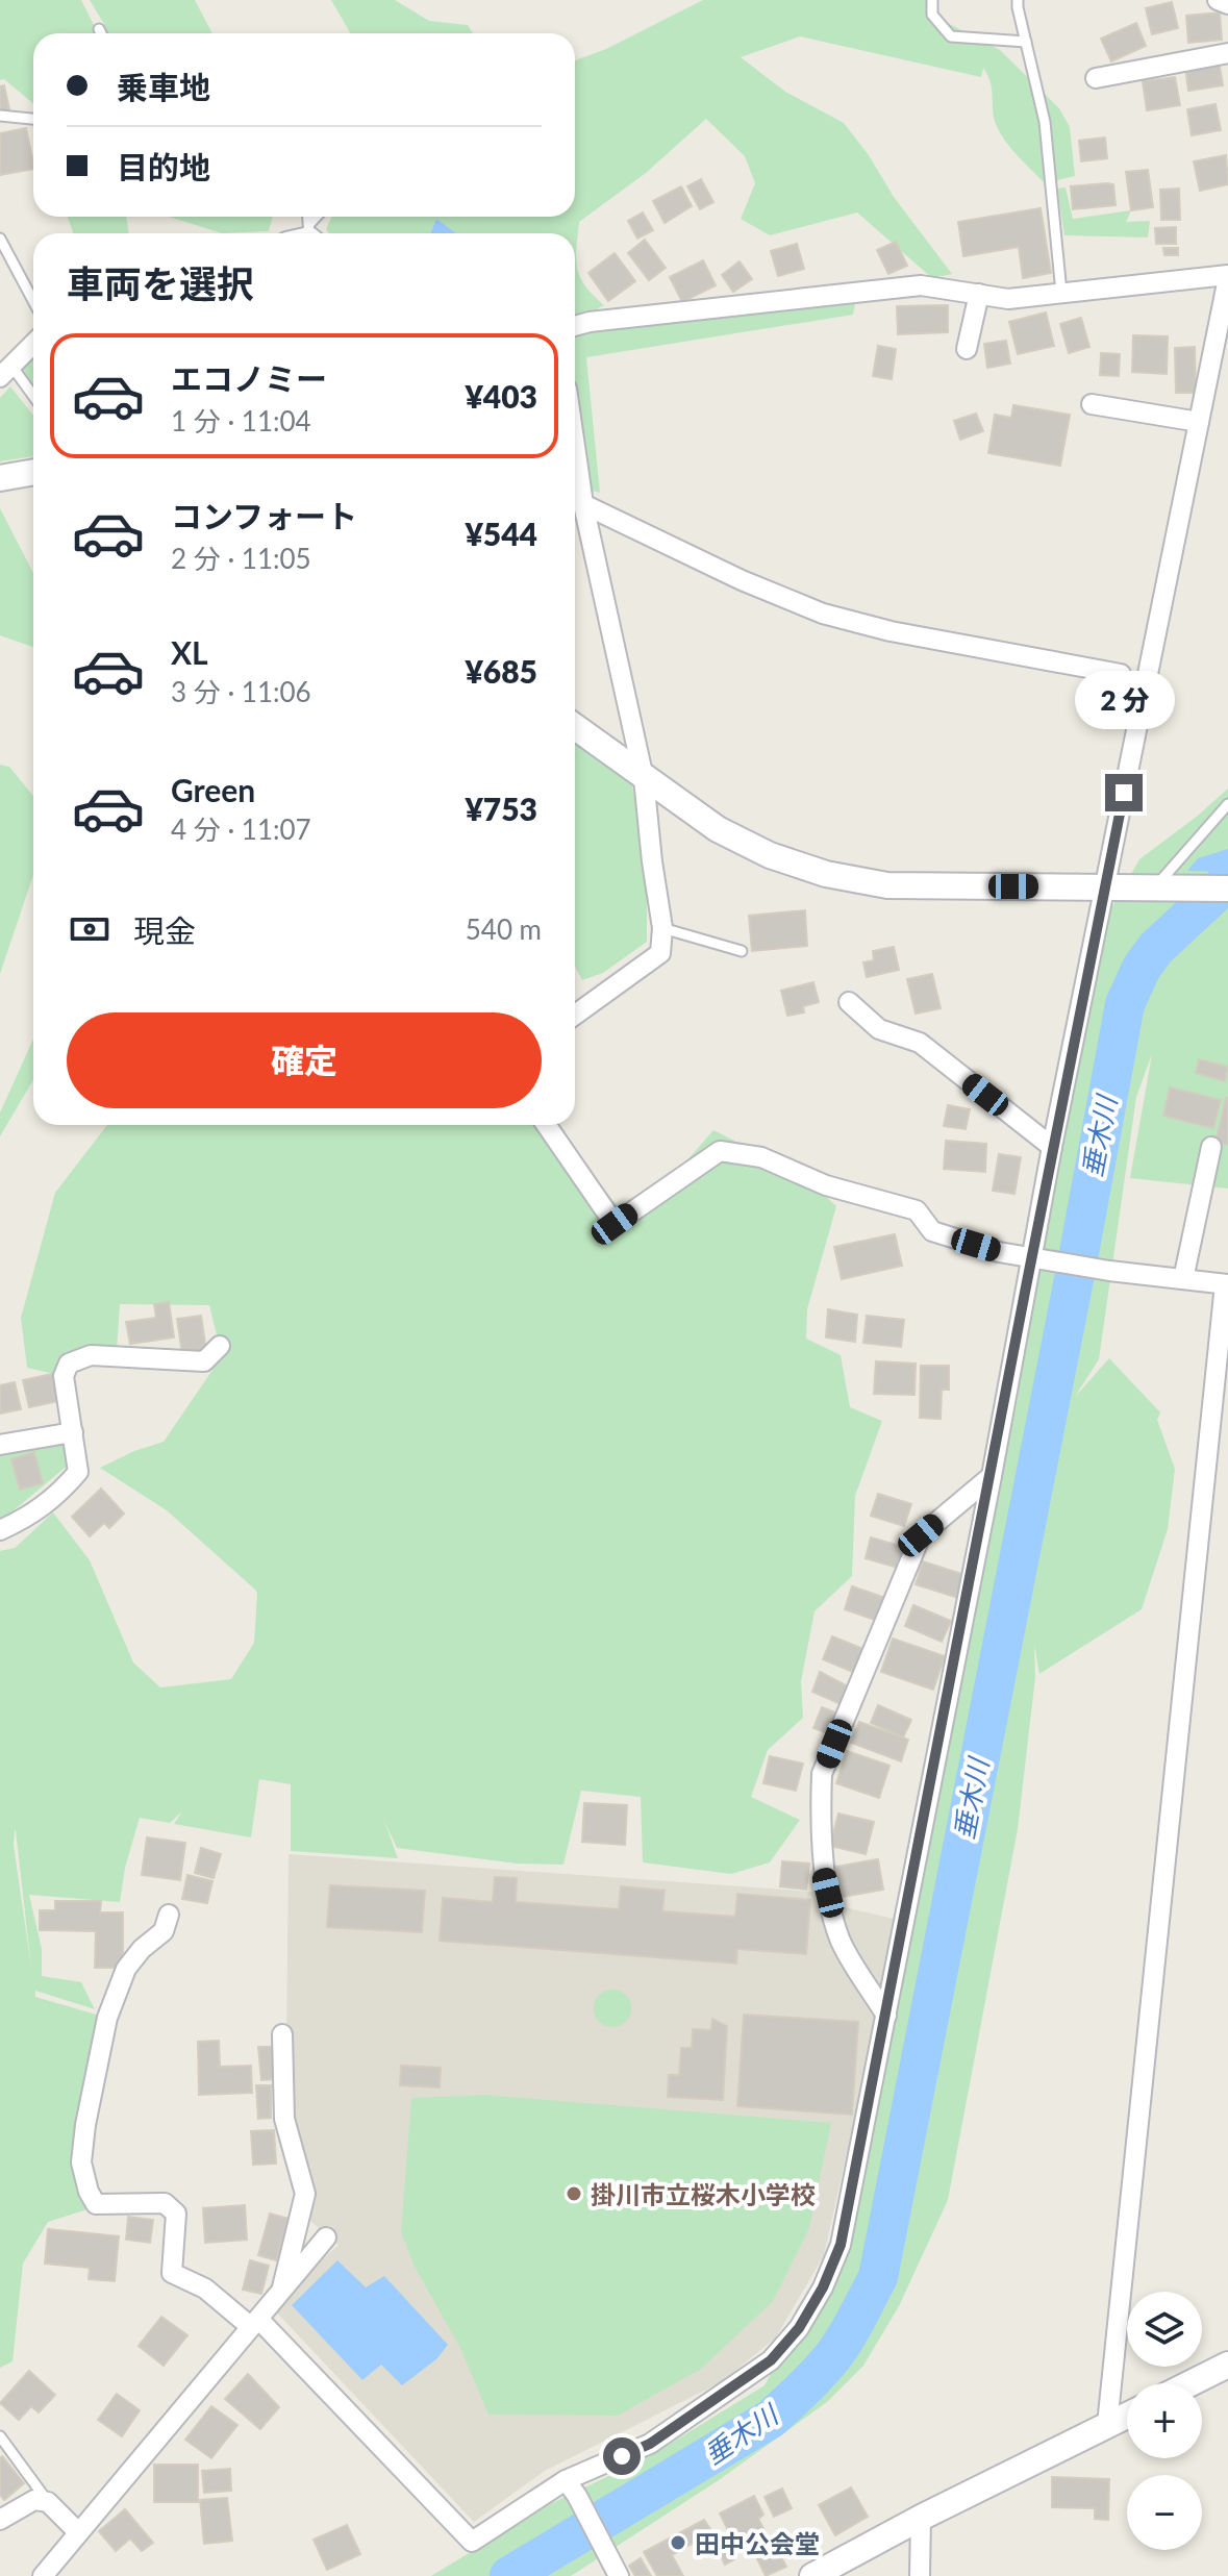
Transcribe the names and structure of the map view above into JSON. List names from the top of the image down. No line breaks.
{"water":["垂木川"],"places":["掛川市立桜木小学校","田中公会堂"],"page":{"banner":["乗車地","目的地"],"heading":"車両を選択","list":[{"name":"エコノミー","note":"1 分 · 11:04","value":"¥403"},{"name":"コンフォート","note":"2 分 · 11:05","value":"¥544"},{"name":"XL","note":"3 分 · 11:06","value":"¥685"},{"name":"Green","note":"4 分 · 11:07","value":"¥753"}],"bubble":"2 分","pay":["現金","540 m"],"buttons":"確定","map_buttons":["+","−"]}}
